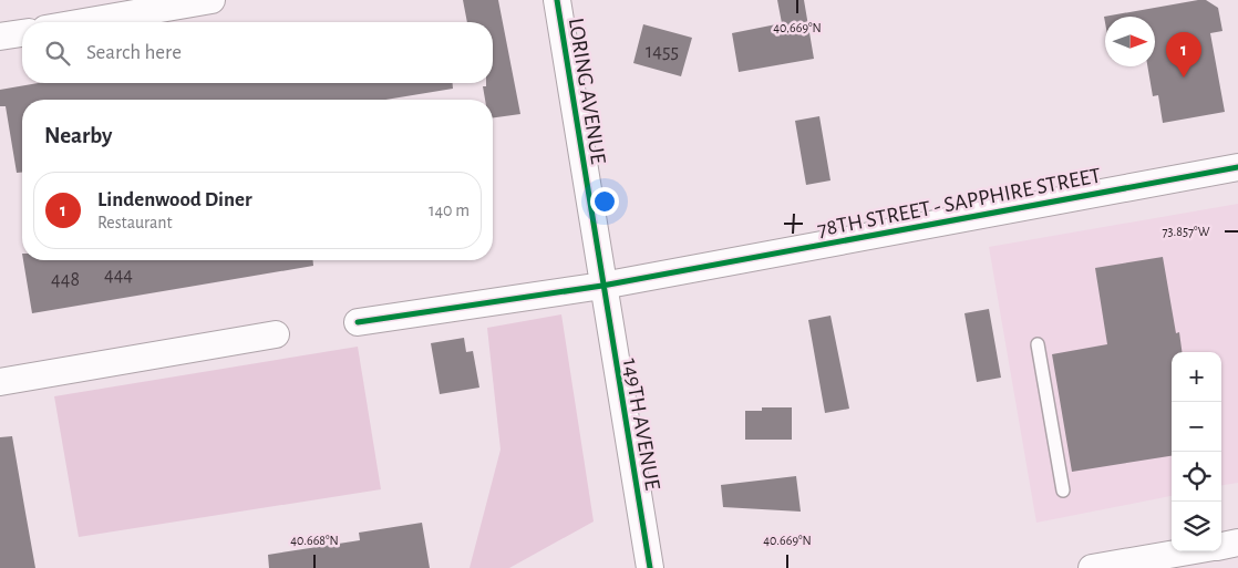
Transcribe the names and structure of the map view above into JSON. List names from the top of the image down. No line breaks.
{"streets":{"street":["LORING AVENUE","78TH STREET - SAPPHIRE STREET","149TH AVENUE"]},"crossings":[["LORING AVENUE","78TH STREET - SAPPHIRE STREET"],["LORING AVENUE","149TH AVENUE"],["78TH STREET - SAPPHIRE STREET","149TH AVENUE"]],"house_numbers":["1455","444","448"],"north":"right","page":{"search":"Search here","pins":"1","heading":"Nearby","list":[{"mark":"1","name":"Lindenwood Diner","note":"Restaurant","value":"140 m"}],"map_buttons":["+","−"]},"coordinates":["40.669°N","73.857°W","40.668°N"]}
